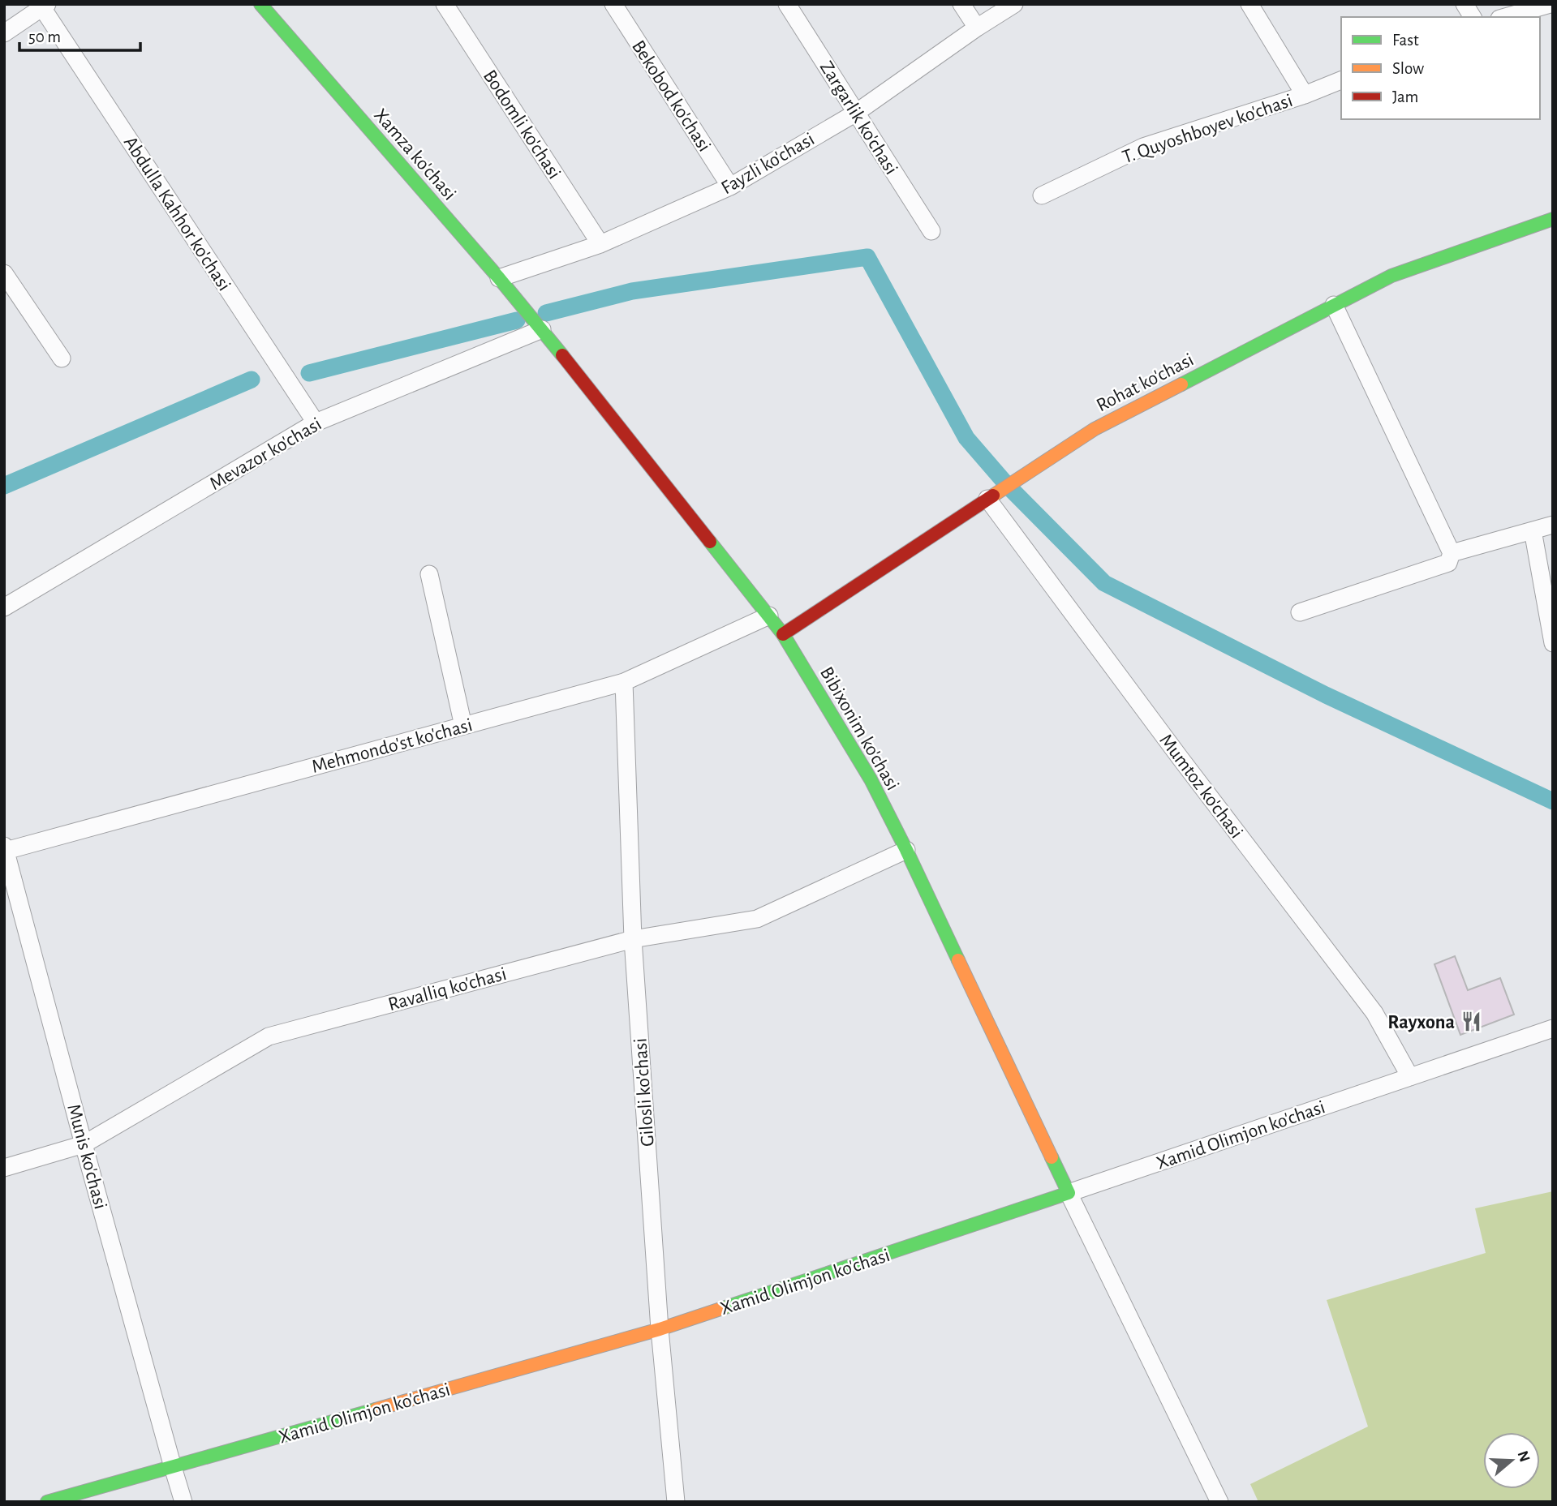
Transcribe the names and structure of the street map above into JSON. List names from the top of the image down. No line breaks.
{"streets":{"main road":["Xamza ko'chasi","Rohat ko'chasi","Bibixonim ko'chasi","Xamid Olimjon ko'chasi"],"street":["Bekobod ko'chasi","Zargarlik ko'chasi","Bodomli ko'chasi","T. Quyoshboyev ko'chasi","Fayzli ko'chasi","Abdulla Kahhor ko'chasi","Mevazor ko'chasi","Mehmondo'st ko'chasi","Mumtoz ko'chasi","Ravalliq ko'chasi","Gilosli ko'chasi","Munis ko'chasi"]},"crossings":[["Bekobod ko'chasi","Fayzli ko'chasi"],["Zargarlik ko'chasi","Fayzli ko'chasi"],["Bodomli ko'chasi","Fayzli ko'chasi"],["Xamza ko'chasi","Fayzli ko'chasi"],["Xamza ko'chasi","Mevazor ko'chasi"],["Xamza ko'chasi","Bibixonim ko'chasi"],["Abdulla Kahhor ko'chasi","Mevazor ko'chasi"],["Rohat ko'chasi","Bibixonim ko'chasi"],["Rohat ko'chasi","Mumtoz ko'chasi"],["Mevazor ko'chasi","Bibixonim ko'chasi"],["Bibixonim ko'chasi","Mehmondo'st ko'chasi"],["Bibixonim ko'chasi","Ravalliq ko'chasi"],["Bibixonim ko'chasi","Xamid Olimjon ko'chasi"],["Mehmondo'st ko'chasi","Gilosli ko'chasi"],["Mehmondo'st ko'chasi","Munis ko'chasi"],["Mumtoz ko'chasi","Xamid Olimjon ko'chasi"],["Ravalliq ko'chasi","Gilosli ko'chasi"],["Ravalliq ko'chasi","Munis ko'chasi"],["Gilosli ko'chasi","Xamid Olimjon ko'chasi"],["Xamid Olimjon ko'chasi","Munis ko'chasi"]],"places":{"restaurant":["Rayxona"]},"legend":["Fast","Slow","Jam"],"scale_bar":"50 m","north":"right"}
